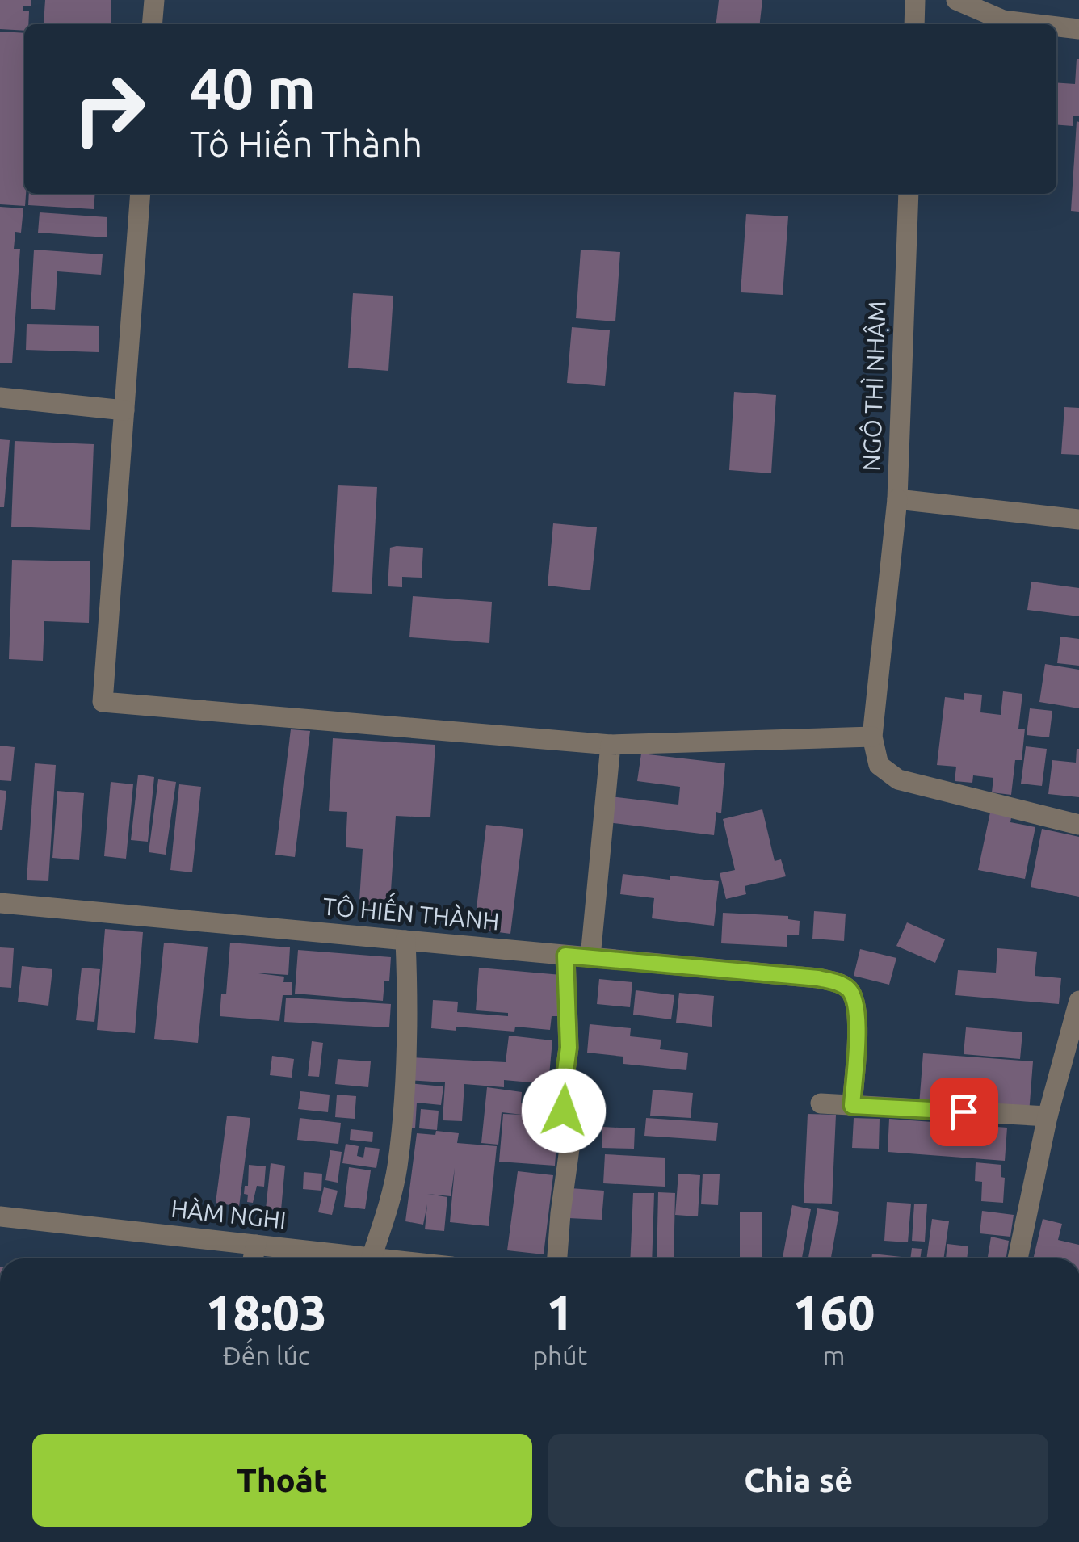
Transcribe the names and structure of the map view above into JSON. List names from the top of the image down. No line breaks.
{"streets":{"street":["NGÔ THÌ NHẬM","TÔ HIẾN THÀNH","HÀM NGHI"]},"page":{"turn":["40 m","Tô Hiến Thành"],"eta":["18:03","Đến lúc","1","phút","160","m"],"buttons":["Thoát","Chia sẻ"]}}
